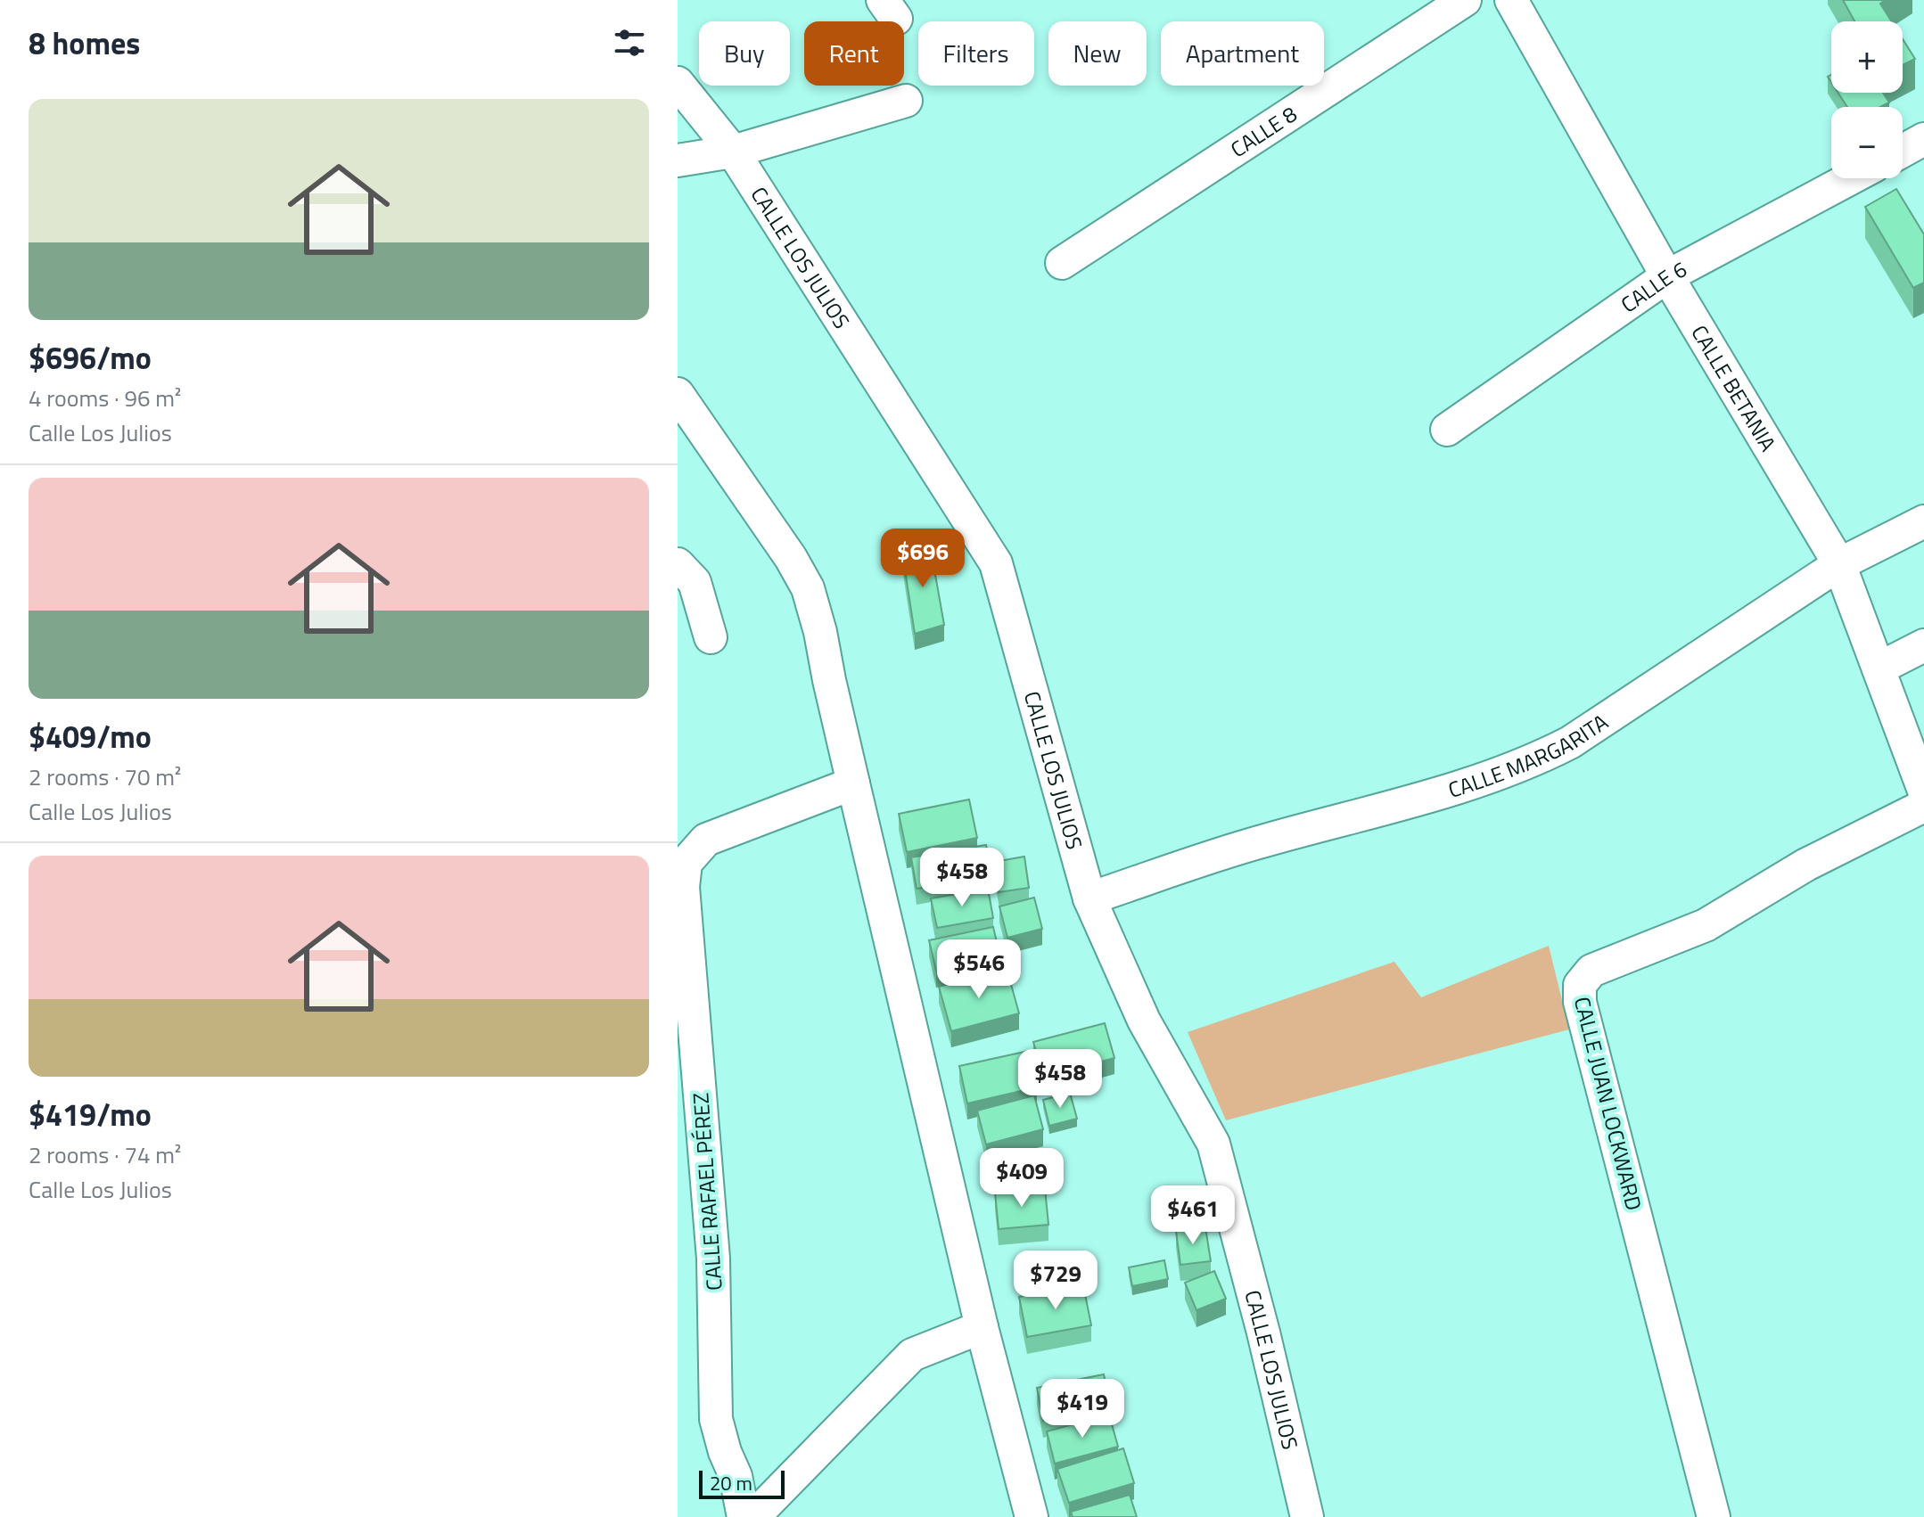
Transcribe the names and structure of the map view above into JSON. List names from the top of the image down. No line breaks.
{"streets":{"street":["CALLE 8","CALLE LOS JULIOS","CALLE 6","CALLE BETANIA","CALLE MARGARITA","CALLE JUAN LOCKWARD","CALLE RAFAEL PÉREZ"]},"crossings":[["CALLE LOS JULIOS","CALLE MARGARITA"],["CALLE 6","CALLE BETANIA"],["CALLE BETANIA","CALLE MARGARITA"]],"scale_bar":"20 m","page":{"heading":"8 homes","map_buttons":["+","−"],"chip":["Buy","Rent","Filters","New","Apartment"],"list":[{"name":"$696/mo","note":"4 rooms · 96 m² · Calle Los Julios"},{"name":"$409/mo","note":"2 rooms · 70 m² · Calle Los Julios"},{"name":"$419/mo","note":"2 rooms · 74 m² · Calle Los Julios"}],"price":["$696","$458","$546","$458","$409","$461","$729","$419"],"scale":"20 m"}}
